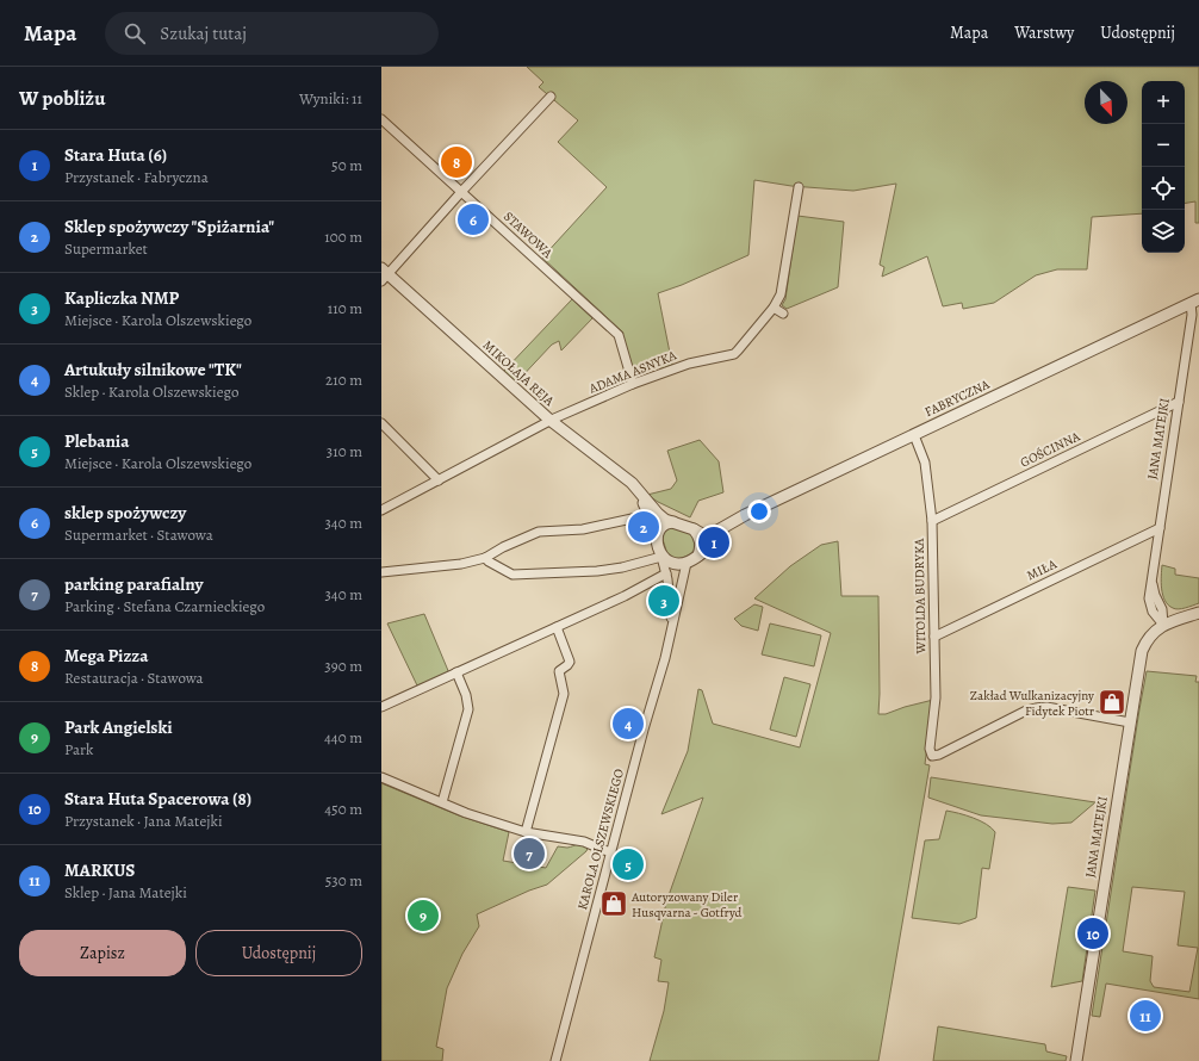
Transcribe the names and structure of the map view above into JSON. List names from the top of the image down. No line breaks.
{"streets":{"street":["STAWOWA","ADAMA ASNYKA","MIKOŁAJA REJA","FABRYCZNA","JANA MATEJKI","GOŚCINNA","MIŁA","WITOLDA BUDRYKA","KAROLA OLSZEWSKIEGO"]},"crossings":[["STAWOWA","ADAMA ASNYKA"],["ADAMA ASNYKA","MIKOŁAJA REJA"],["FABRYCZNA","JANA MATEJKI"],["FABRYCZNA","WITOLDA BUDRYKA"],["FABRYCZNA","KAROLA OLSZEWSKIEGO"],["JANA MATEJKI","GOŚCINNA"],["JANA MATEJKI","MIŁA"],["JANA MATEJKI","WITOLDA BUDRYKA"],["GOŚCINNA","WITOLDA BUDRYKA"],["MIŁA","WITOLDA BUDRYKA"]],"places":{"shop":["Zakład Wulkanizacyjny Fidytek Piotr","Autoryzowany Diler Husqvarna - Gotfryd"]},"north":"bottom right","page":{"header":"Mapa","search":"Szukaj tutaj","nav":["Mapa","Warstwy","Udostępnij"],"heading":["W pobliżu","Wyniki: 11"],"map_buttons":["+","−"],"list":[{"mark":"1","name":"Stara Huta (6)","note":"Przystanek · Fabryczna","value":"50 m"},{"mark":"2","name":"Sklep spożywczy \"Spiżarnia\"","note":"Supermarket","value":"100 m"},{"mark":"3","name":"Kapliczka NMP","note":"Miejsce · Karola Olszewskiego","value":"110 m"},{"mark":"4","name":"Artukuły silnikowe \"TK\"","note":"Sklep · Karola Olszewskiego","value":"210 m"},{"mark":"5","name":"Plebania","note":"Miejsce · Karola Olszewskiego","value":"310 m"},{"mark":"6","name":"sklep spożywczy","note":"Supermarket · Stawowa","value":"340 m"},{"mark":"7","name":"parking parafialny","note":"Parking · Stefana Czarnieckiego","value":"340 m"},{"mark":"8","name":"Mega Pizza","note":"Restauracja · Stawowa","value":"390 m"},{"mark":"9","name":"Park Angielski","note":"Park","value":"440 m"},{"mark":"10","name":"Stara Huta Spacerowa (8)","note":"Przystanek · Jana Matejki","value":"450 m"},{"mark":"11","name":"MARKUS","note":"Sklep · Jana Matejki","value":"530 m"}],"pins":["8","6","2","1","3","4","7","5","9","10","11"],"buttons":["Zapisz","Udostępnij"]}}
